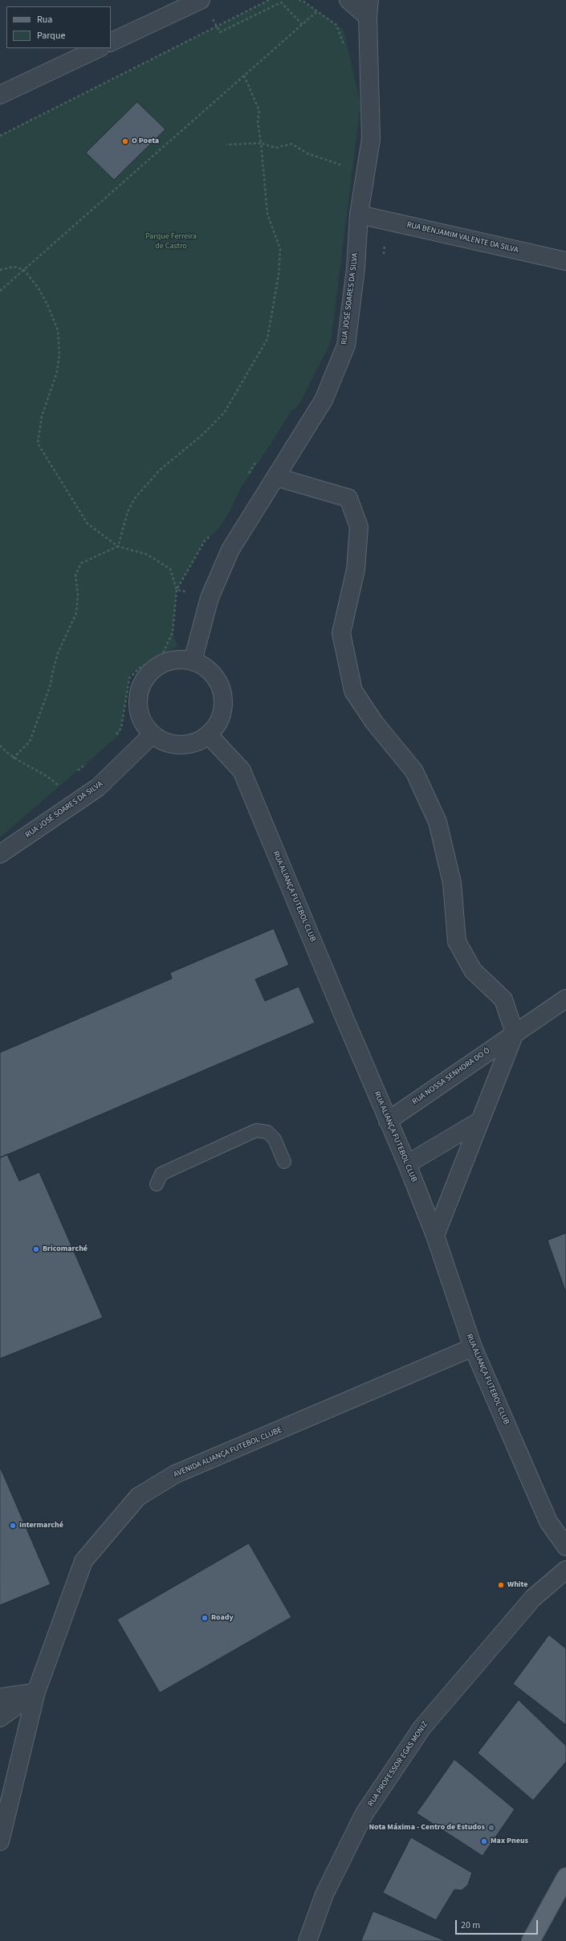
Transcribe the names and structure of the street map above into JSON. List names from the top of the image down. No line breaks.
{"streets":{"street":["RUA BENJAMIM VALENTE DA SILVA","RUA JOSÉ SOARES DA SILVA","RUA ALIANÇA FUTEBOL CLUB","RUA NOSSA SENHORA DO Ó","AVENIDA ALIANÇA FUTEBOL CLUBE","RUA PROFESSOR EGAS MONIZ"]},"crossings":[["RUA BENJAMIM VALENTE DA SILVA","RUA JOSÉ SOARES DA SILVA"],["RUA JOSÉ SOARES DA SILVA","RUA ALIANÇA FUTEBOL CLUB"],["RUA ALIANÇA FUTEBOL CLUB","RUA NOSSA SENHORA DO Ó"],["RUA ALIANÇA FUTEBOL CLUB","AVENIDA ALIANÇA FUTEBOL CLUBE"]],"parks":["Parque Ferreira de Castro"],"places":["O Poeta","Bricomarché","Intermarché","White","Roady","Nota Máxima - Centro de Estudos","Max Pneus"],"legend":["Rua","Parque"],"scale_bar":"20 m"}
